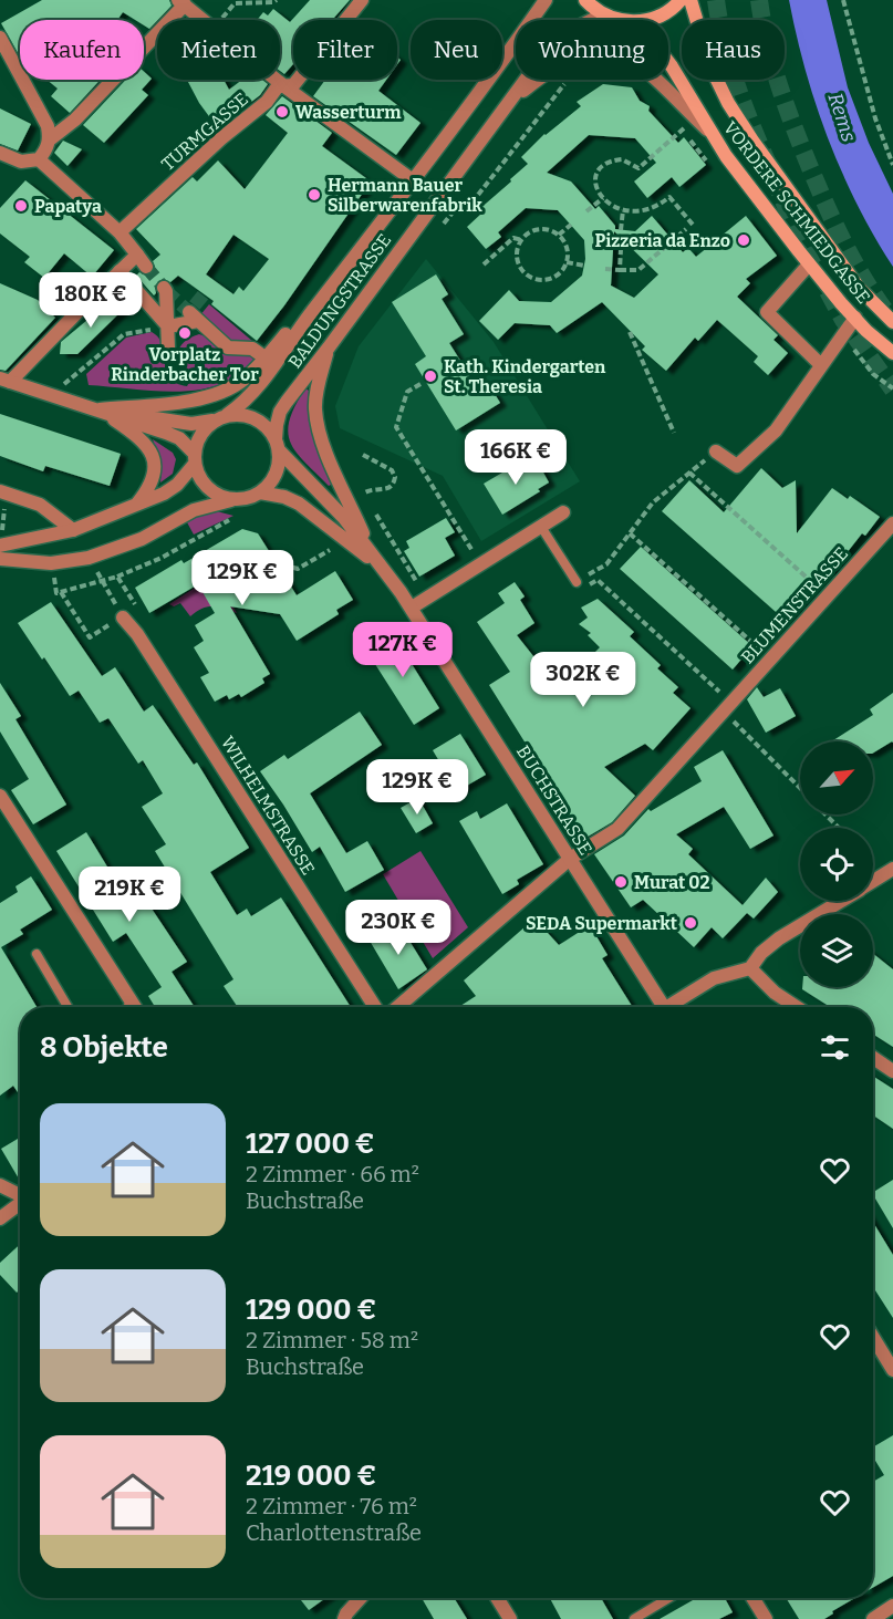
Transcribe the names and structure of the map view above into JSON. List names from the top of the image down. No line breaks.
{"streets":{"main road":["VORDERE SCHMIEDGASSE"],"street":["TURMGASSE","BALDUNGSTRASSE","BLUMENSTRASSE","BUCHSTRASSE","WILHELMSTRASSE"]},"crossings":[["BALDUNGSTRASSE","BUCHSTRASSE"],["BLUMENSTRASSE","BUCHSTRASSE"]],"water":["Rems"],"places":["Wasserturm","Hermann Bauer Silberwarenfabrik","Papatya","Pizzeria da Enzo","Vorplatz Rinderbacher Tor","Kath. Kindergarten St. Theresia","Murat 02","SEDA Supermarkt"],"north":"top right","page":{"chip":["Kaufen","Mieten","Filter","Neu","Wohnung","Haus"],"price":["180K €","166K €","129K €","127K €","302K €","129K €","219K €","230K €"],"heading":"8 Objekte","list":[{"name":"127 000 €","note":"2 Zimmer · 66 m² · Buchstraße"},{"name":"129 000 €","note":"2 Zimmer · 58 m² · Buchstraße"},{"name":"219 000 €","note":"2 Zimmer · 76 m² · Charlottenstraße"}]}}
